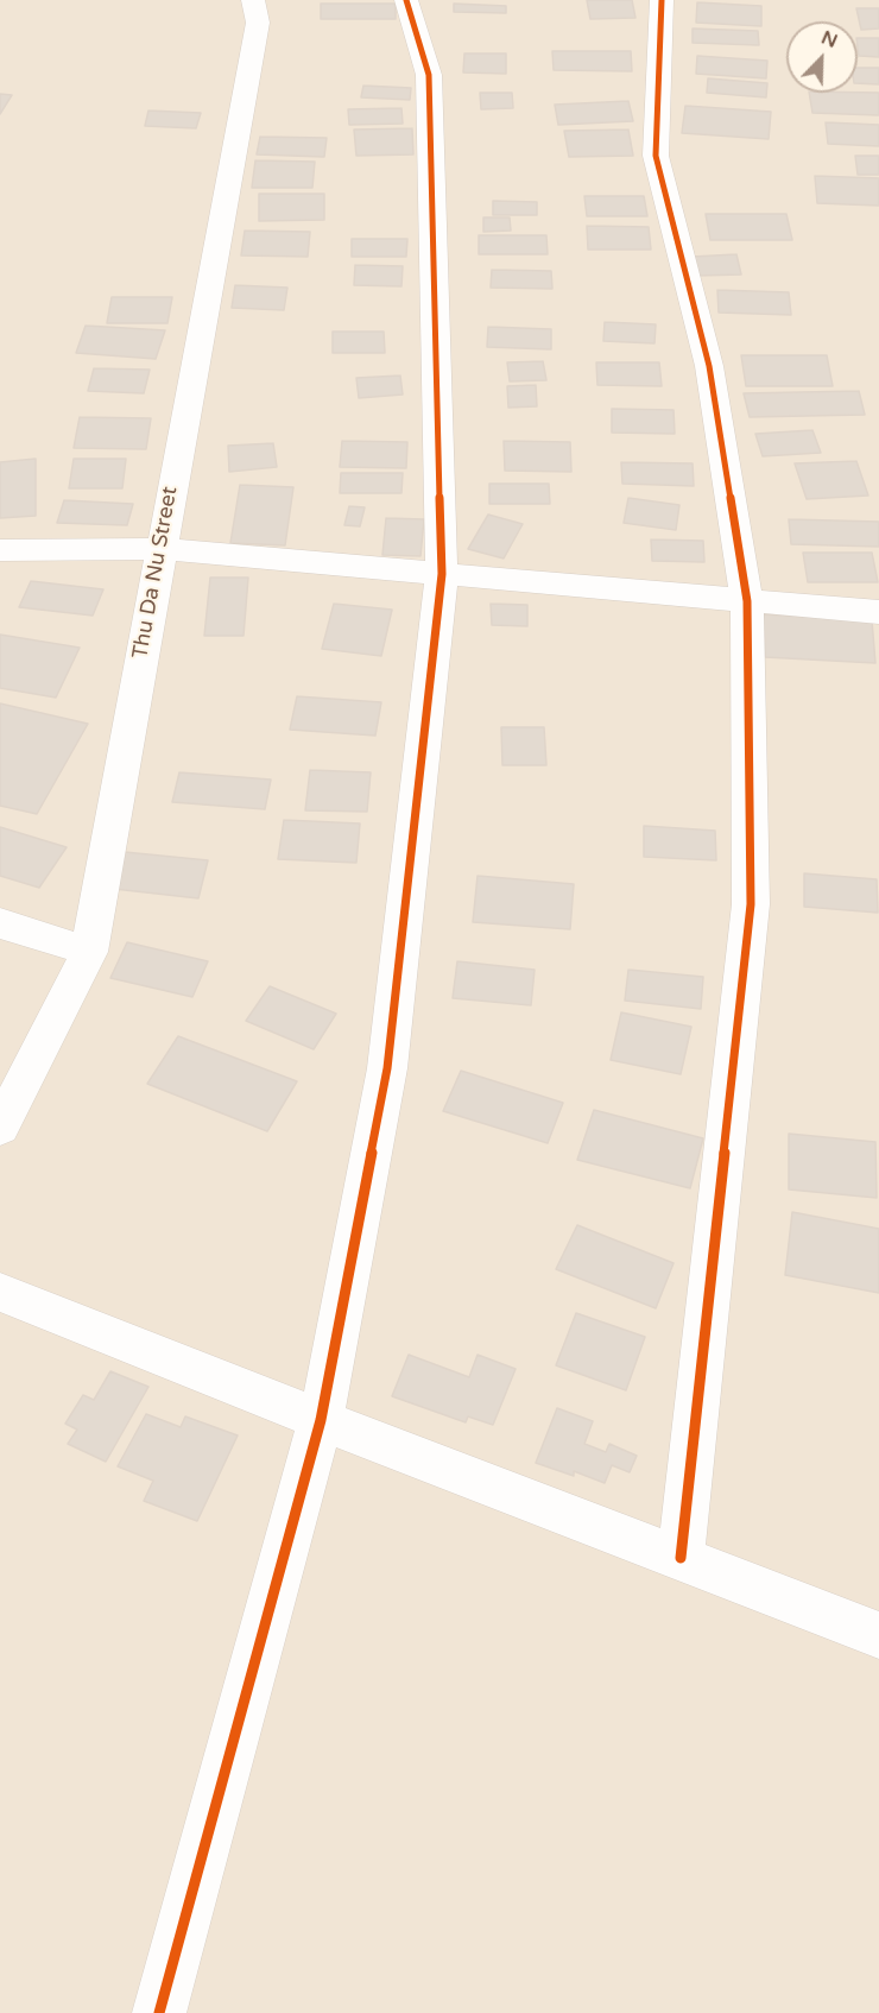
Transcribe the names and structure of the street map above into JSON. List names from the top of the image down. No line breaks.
{"streets":{"street":["Thu Da Nu Street"]},"north":"top right"}
